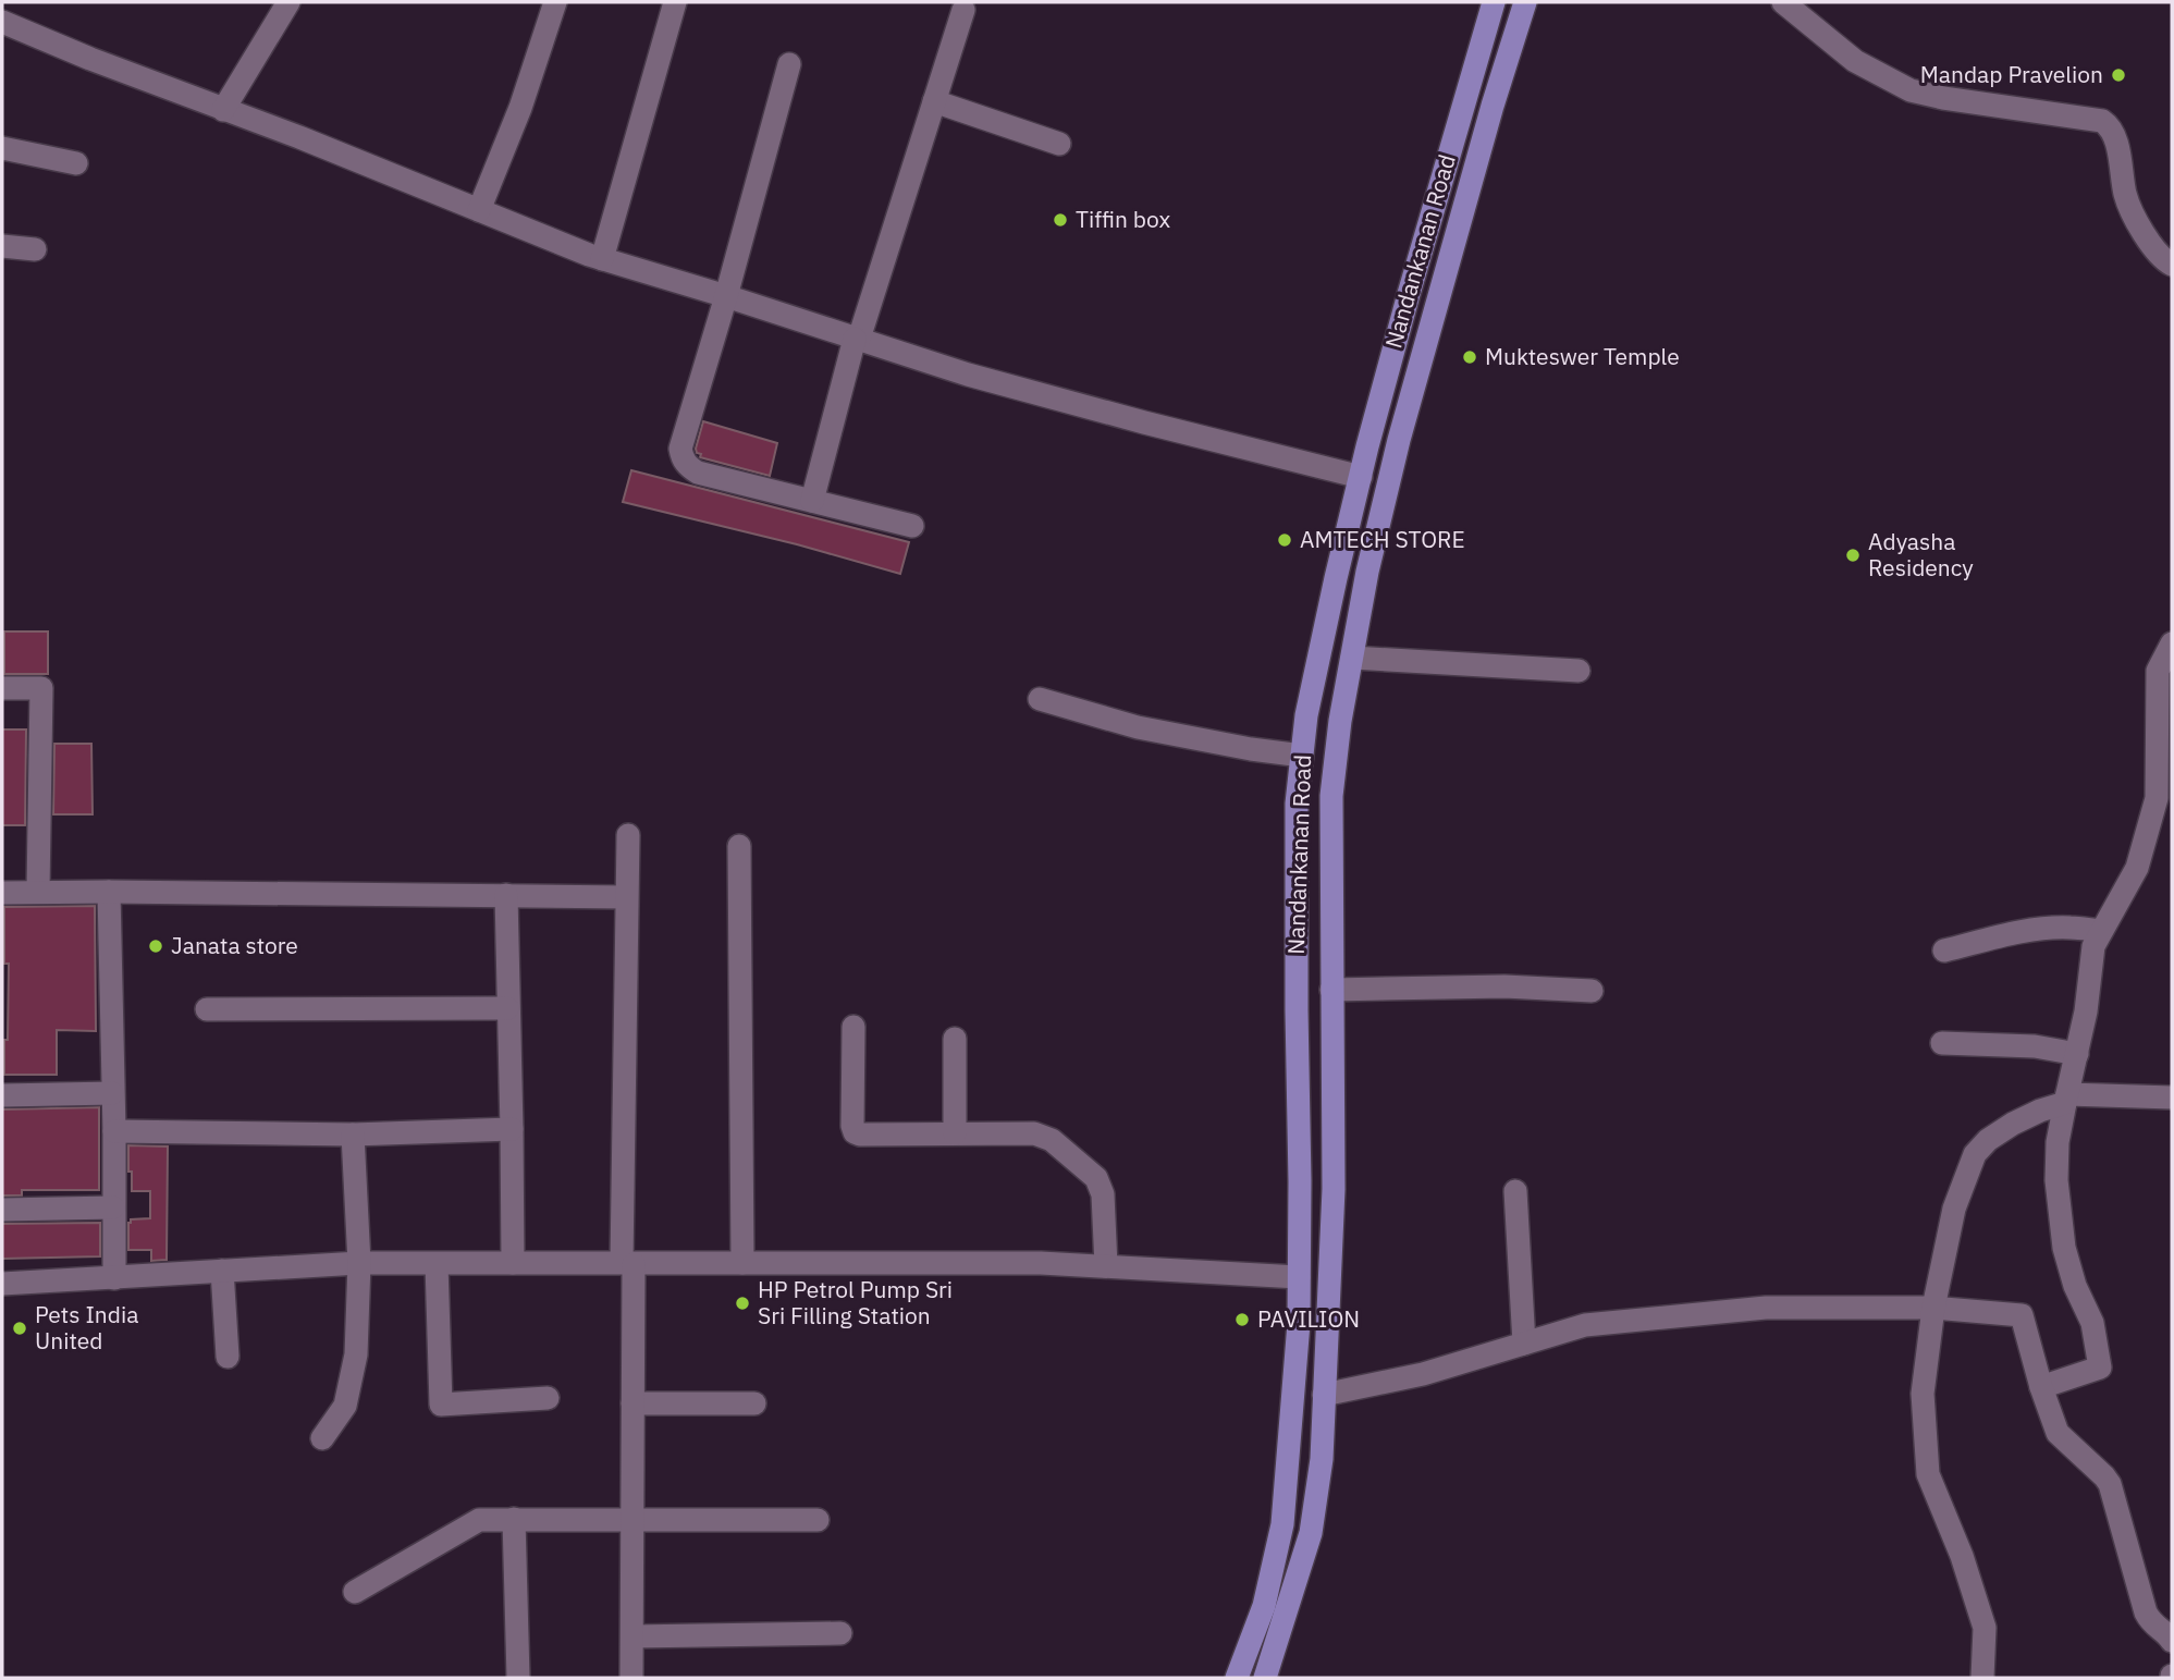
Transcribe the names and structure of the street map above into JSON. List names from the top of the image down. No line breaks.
{"streets":{"main road":["Nandankanan Road"]},"places":["Mandap Pravelion","Tiffin box","Mukteswer Temple","AMTECH STORE","Adyasha Residency","Janata store","HP Petrol Pump Sri Sri Filling Station","PAVILION","Pets India United"]}
